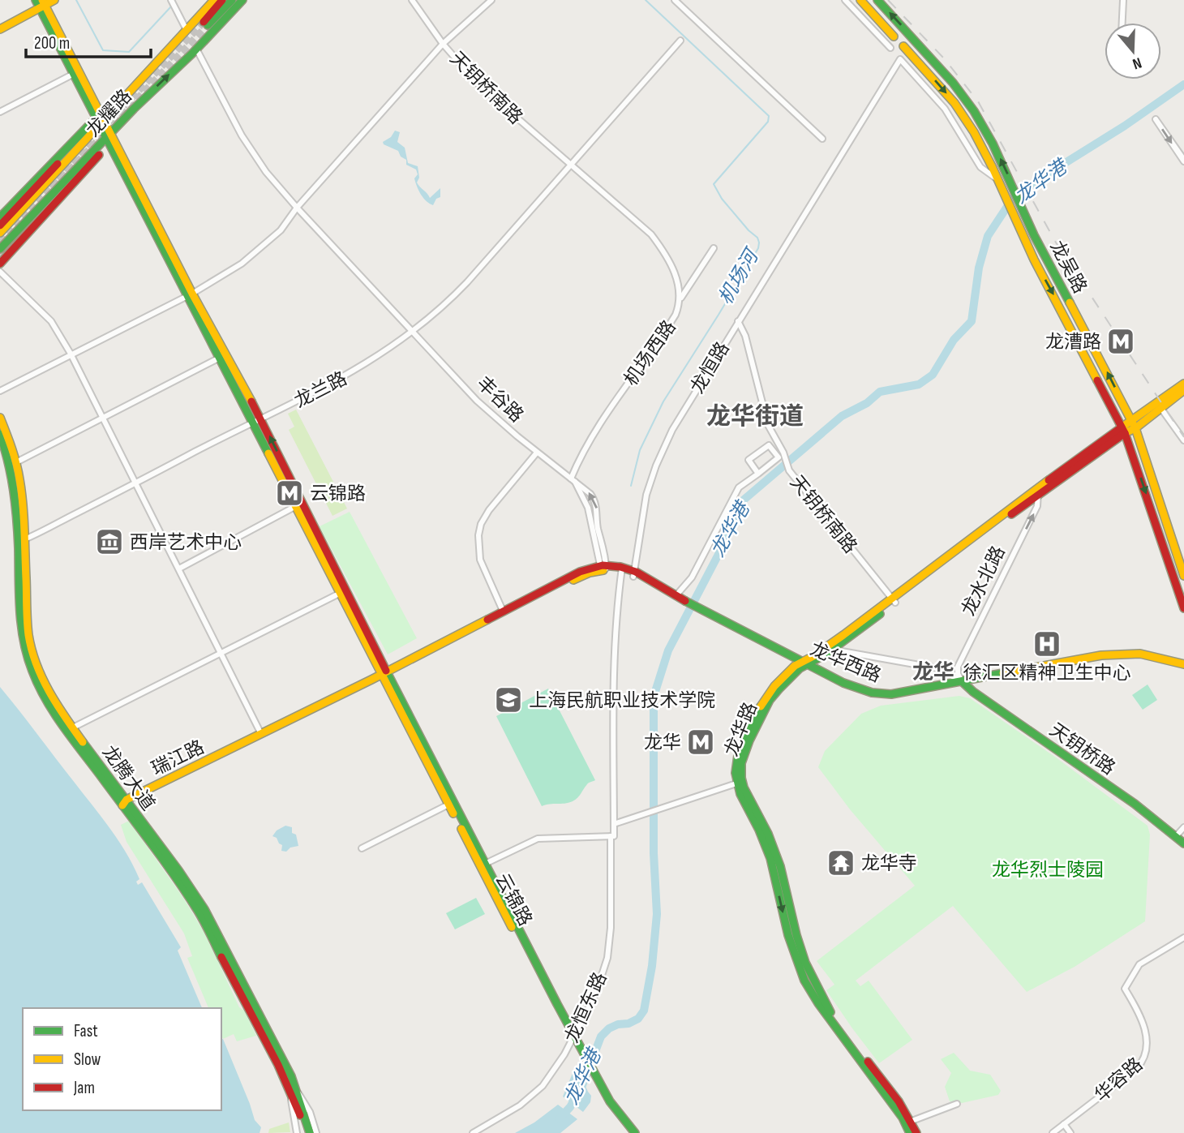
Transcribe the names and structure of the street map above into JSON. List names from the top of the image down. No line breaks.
{"streets":{"main road":["龙耀路","龙吴路","龙华西路","龙华路","天钥桥路","瑞江路","龙腾大道","云锦路"],"street":["天钥桥南路","机场西路","龙恒路","龙兰路","丰谷路","龙水北路","龙恒东路","华容路"]},"crossings":[["天钥桥南路","机场西路"],["天钥桥南路","龙恒路"],["天钥桥南路","龙兰路"],["天钥桥南路","龙华路"],["龙耀路","云锦路"],["龙吴路","龙恒路"],["机场西路","丰谷路"],["龙恒路","龙华西路"],["龙兰路","丰谷路"],["龙兰路","龙腾大道"],["龙兰路","云锦路"],["丰谷路","龙华西路"],["丰谷路","瑞江路"],["龙水北路","龙华西路"],["龙水北路","龙华路"],["龙水北路","天钥桥路"],["龙华西路","龙华路"],["龙华西路","天钥桥路"],["龙华西路","瑞江路"],["瑞江路","龙腾大道"],["瑞江路","云锦路"],["云锦路","龙恒东路"]],"one_way":["龙水北路"],"districts":["龙华街道","龙华"],"water":["龙华港","机场河"],"parks":["龙华烈士陵园"],"places":{"metro station":["龙漕路","云锦路","龙华"],"museum":["西岸艺术中心"],"hospital":["徐汇区精神卫生中心"],"school or university":["上海民航职业技术学院"],"temple":["龙华寺"]},"legend":["Fast","Slow","Jam"],"scale_bar":"200 m","north":"bottom"}
